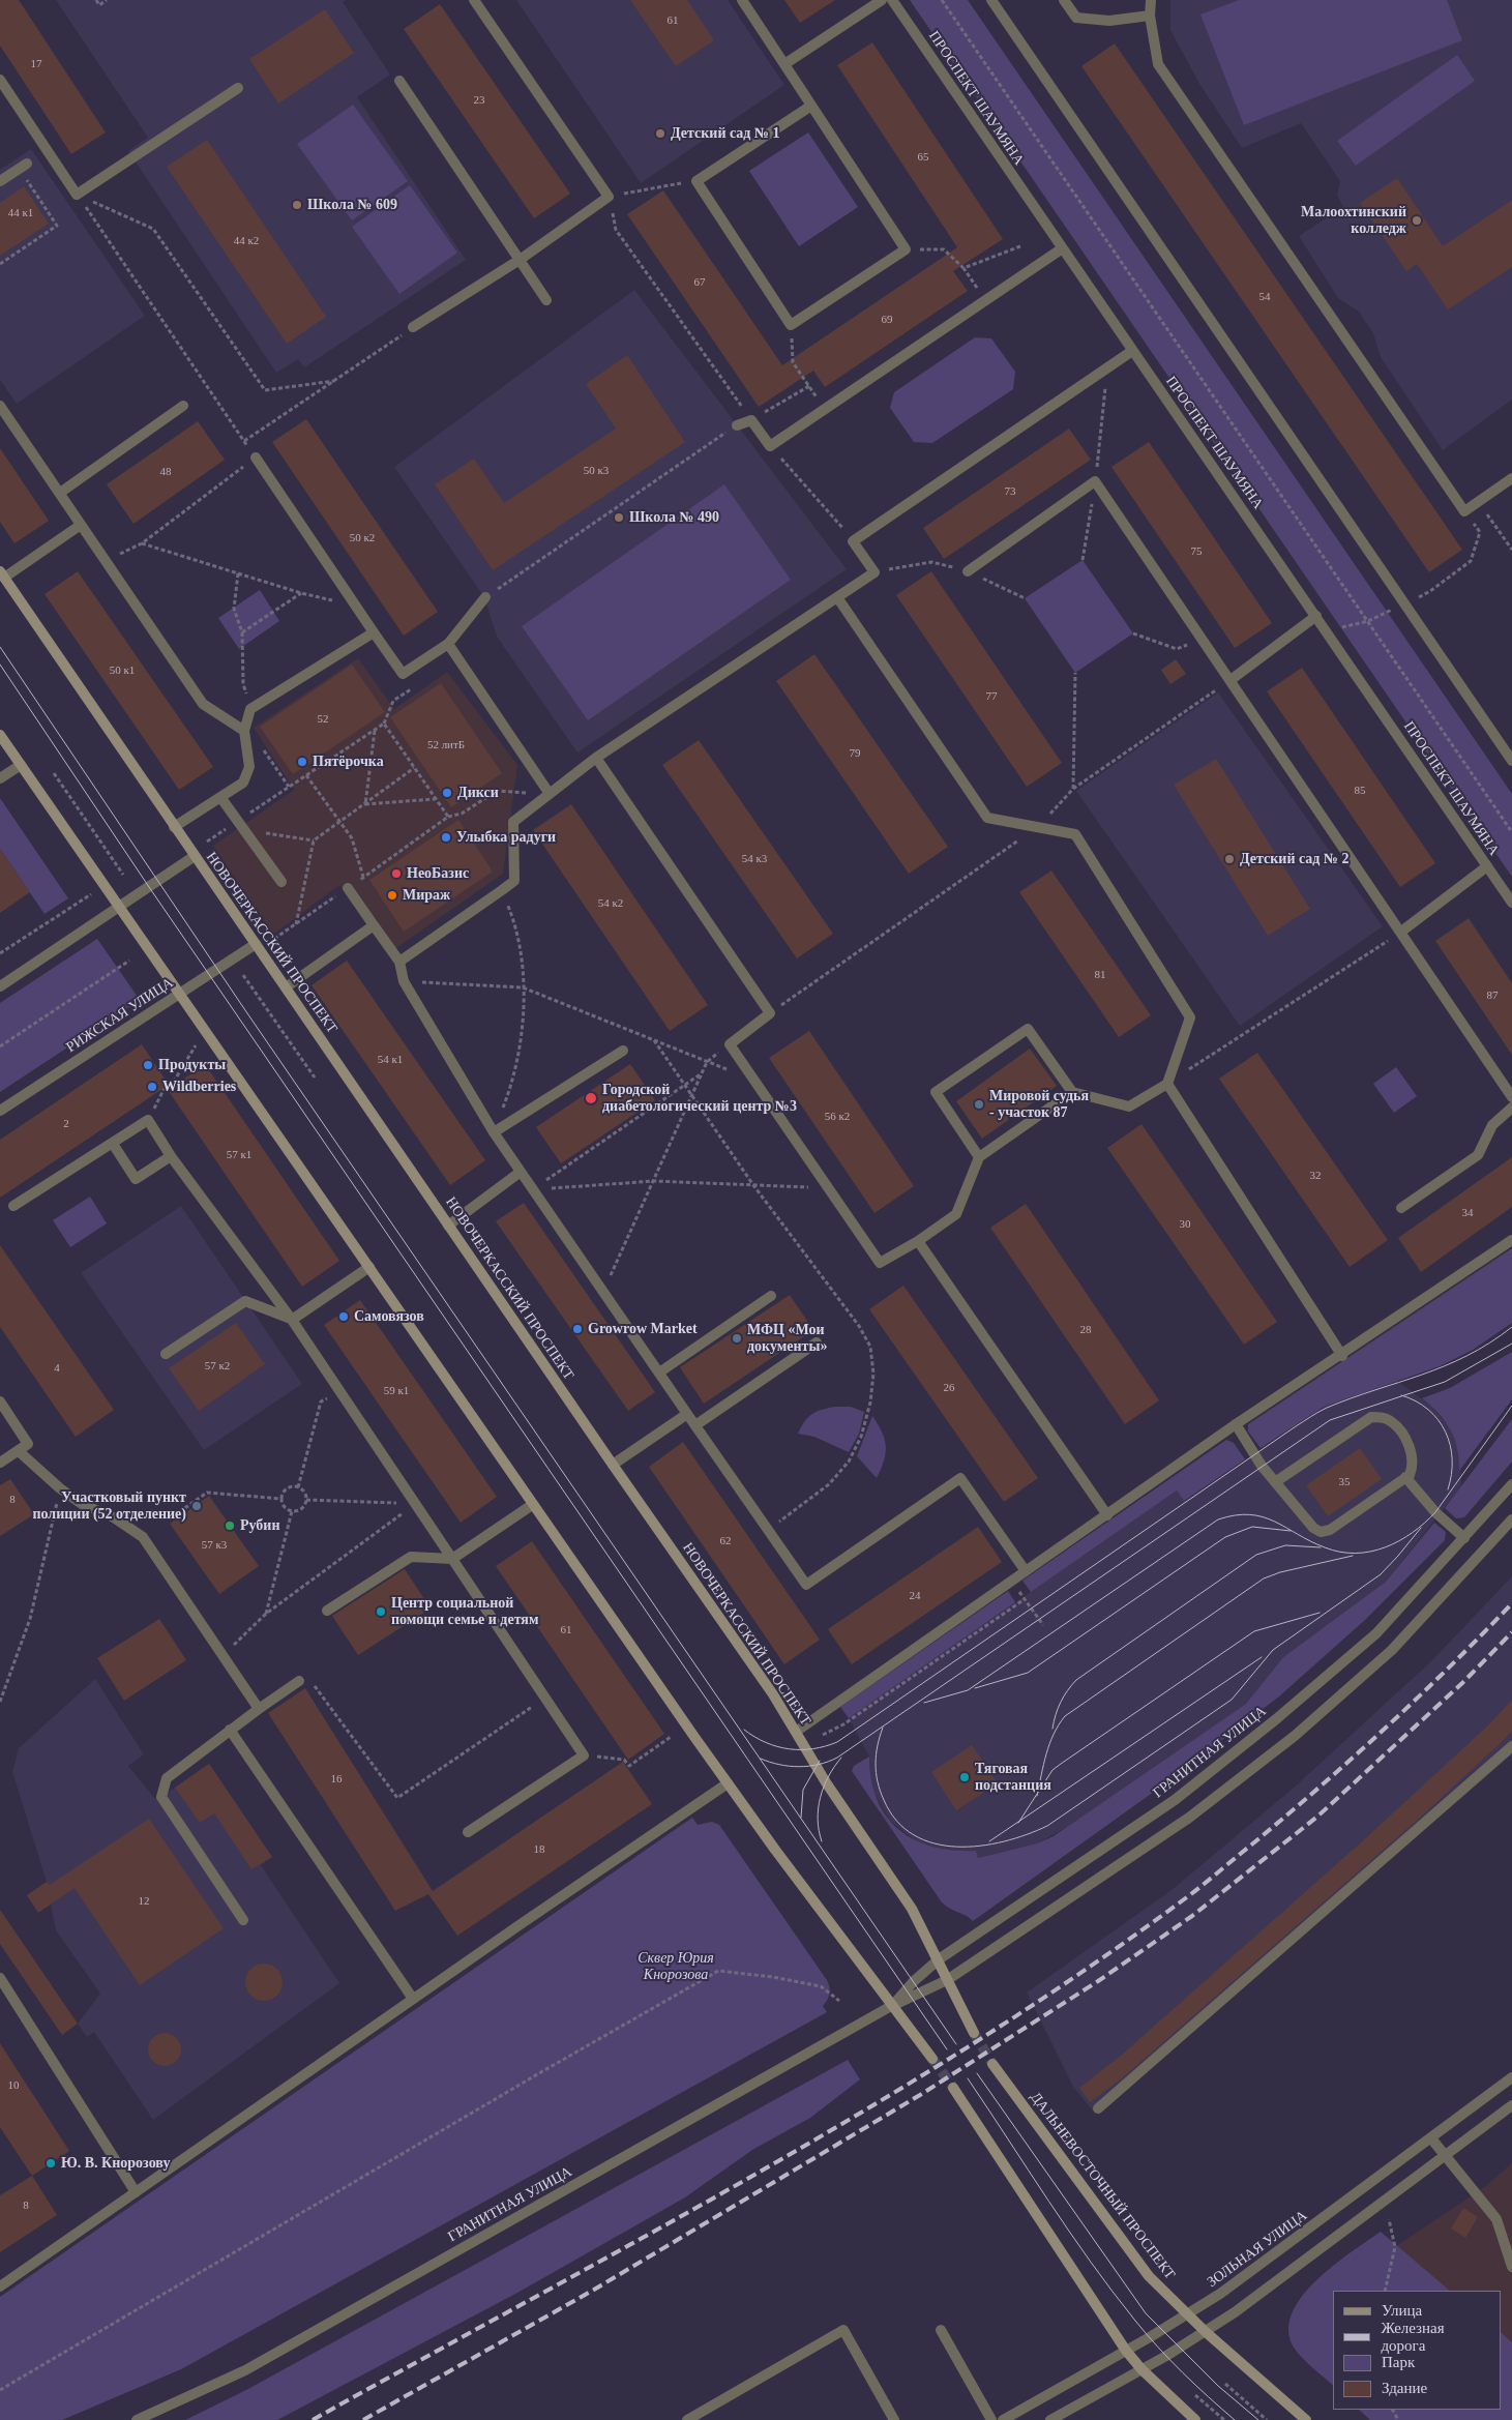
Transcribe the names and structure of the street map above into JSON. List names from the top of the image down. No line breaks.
{"streets":{"main road":["НОВОЧЕРКАССКИЙ ПРОСПЕКТ","ДАЛЬНЕВОСТОЧНЫЙ ПРОСПЕКТ"],"street":["ПРОСПЕКТ ШАУМЯНА","РИЖСКАЯ УЛИЦА","ГРАНИТНАЯ УЛИЦА","ЗОЛЬНАЯ УЛИЦА"]},"crossings":[["НОВОЧЕРКАССКИЙ ПРОСПЕКТ","РИЖСКАЯ УЛИЦА"],["НОВОЧЕРКАССКИЙ ПРОСПЕКТ","ГРАНИТНАЯ УЛИЦА"],["ДАЛЬНЕВОСТОЧНЫЙ ПРОСПЕКТ","ЗОЛЬНАЯ УЛИЦА"]],"parks":["Сквер Юрия Кнорозова"],"places":["Детский сад № 1","Школа № 609","Малоохтинский колледж","Школа № 490","Пятёрочка","Дикси","Улыбка радуги","Детский сад № 2","НеоБазис","Мираж","Продукты","Wildberries","Городской диабетологический центр №3","Мировой судья - участок 87","Самовязов","Growrow Market","МФЦ «Мои документы»","Участковый пункт полиции (52 отделение)","Рубин","Центр социальной помощи семье и детям","Тяговая подстанция","Ю. В. Кнорозову"],"house_numbers":["61","17","23","65","44 к1","44 к2","67","54","69","50 к3","48","73","50 к2","75","50 к1","77","52","52 литБ","79","85","54 к3","54 к2","81","87","54 к1","56 к2","2","57 к1","32","34","30","28","57 к2","4","26","59 к1","35","8","62","57 к3","24","61","16","18","12","10","8"],"legend":["Улица","Железная дорога","Парк","Здание"]}
